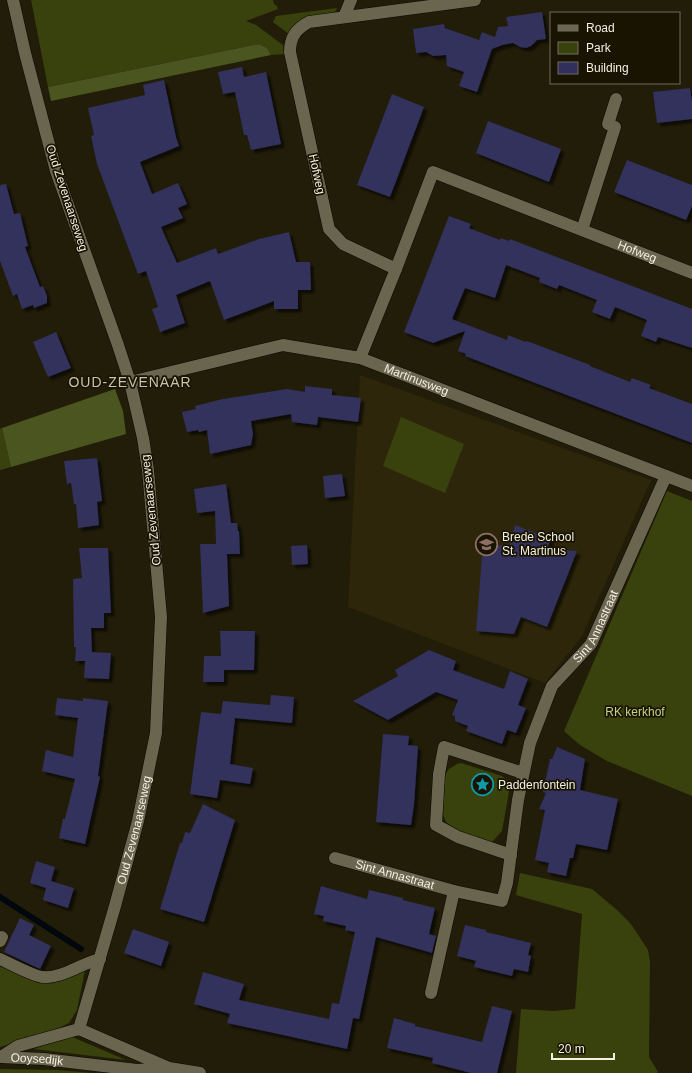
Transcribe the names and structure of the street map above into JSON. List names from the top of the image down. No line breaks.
{"streets":{"street":["Hofweg","Oud Zevenaarseweg","Martinusweg","Sint Annastraat","Ooysedijk"]},"crossings":[["Hofweg","Martinusweg"],["Oud Zevenaarseweg","Martinusweg"],["Martinusweg","Sint Annastraat"]],"districts":["OUD-ZEVENAAR"],"parks":["RK kerkhof"],"places":{"school or university":["Brede School St. Martinus"],"place":["Paddenfontein"]},"legend":["Road","Park","Building"],"scale_bar":"20 m"}
